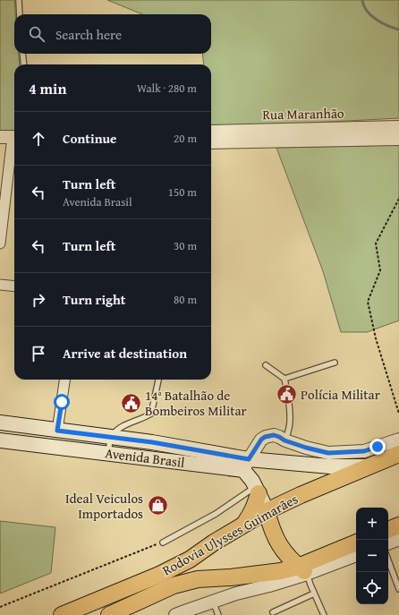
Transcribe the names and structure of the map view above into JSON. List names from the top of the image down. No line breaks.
{"streets":{"highway":["Rodovia Ulysses Guimarães"],"main road":["Avenida Brasil"],"street":["Rua Maranhão"]},"crossings":[["Avenida Brasil","Rodovia Ulysses Guimarães"]],"places":{"public building":["Polícia Militar","14ª Batalhão de Bombeiros Militar"],"shop":["Ideal Veiculos Importados"]},"page":{"search":"Search here","heading":["4 min","Walk · 280 m"],"list":[["Continue","20 m"],["Turn left","Avenida Brasil","150 m"],["Turn left","30 m"],["Turn right","80 m"],"Arrive at destination"],"map_buttons":["+","−"]}}
